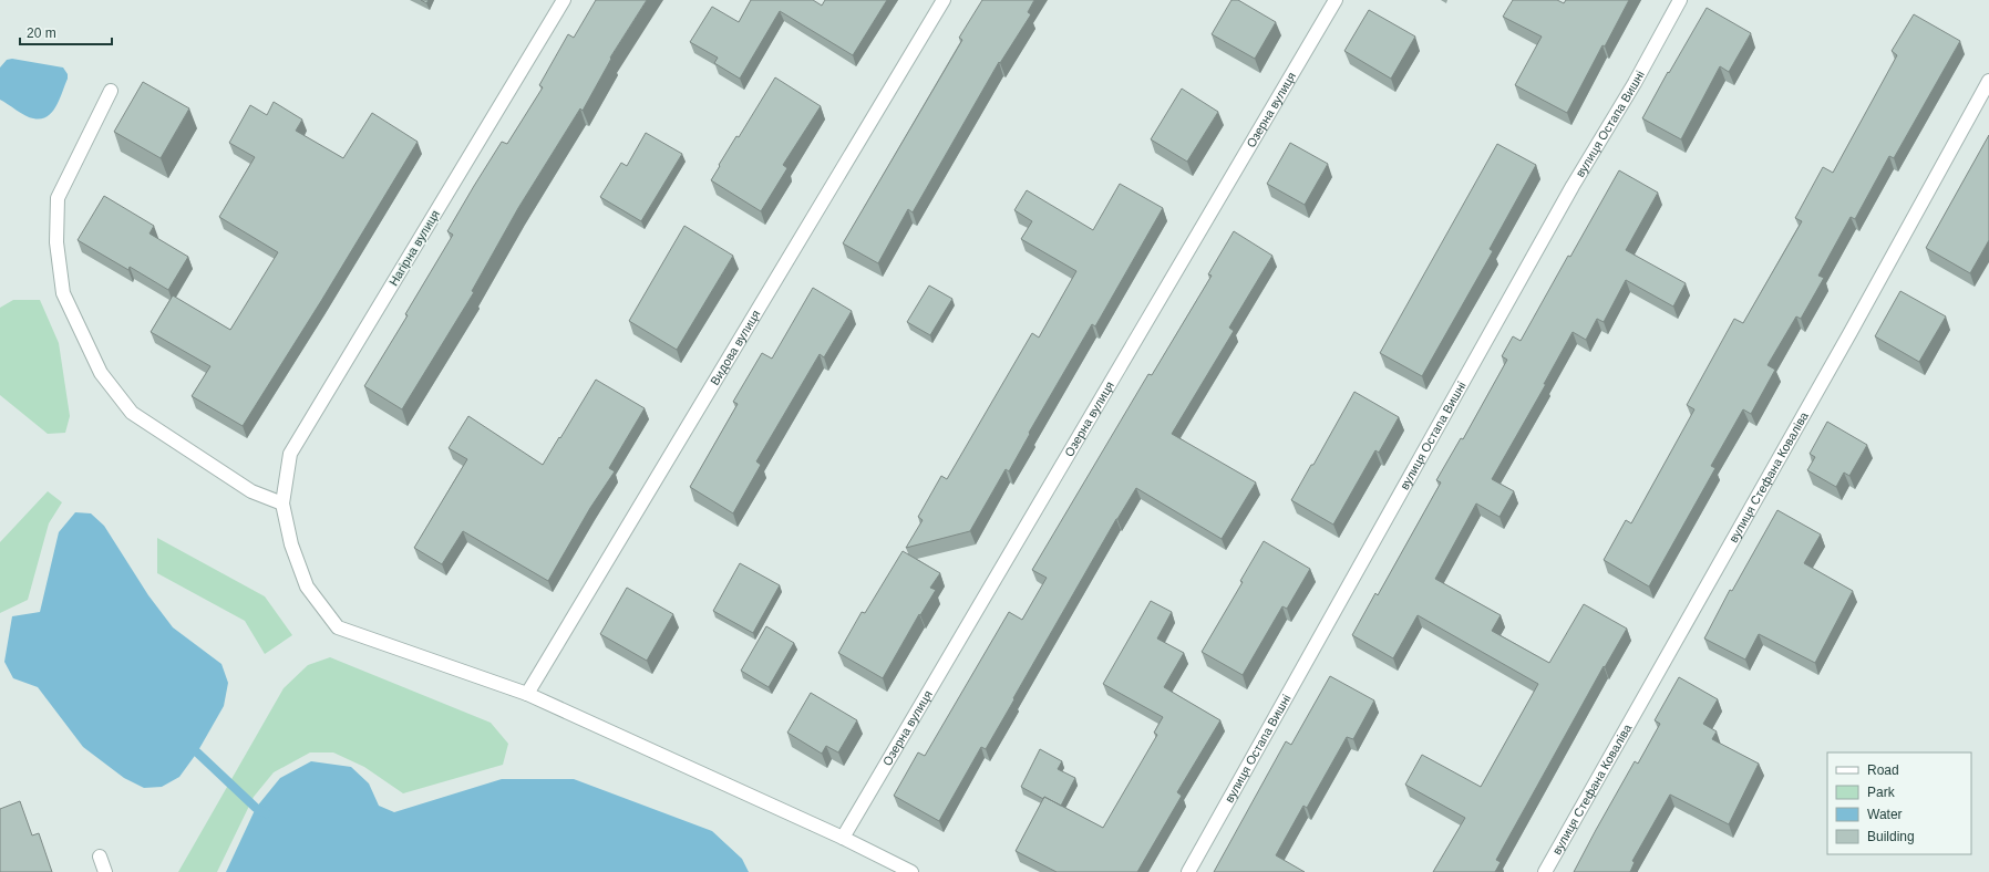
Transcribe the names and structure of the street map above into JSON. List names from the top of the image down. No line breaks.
{"streets":{"street":["Озерна вулиця","вулиця Остапа Вишні","Нагірна вулиця","Видова вулиця","вулиця Стефана Коваліва"]},"legend":["Road","Park","Water","Building"],"scale_bar":"20 m"}
